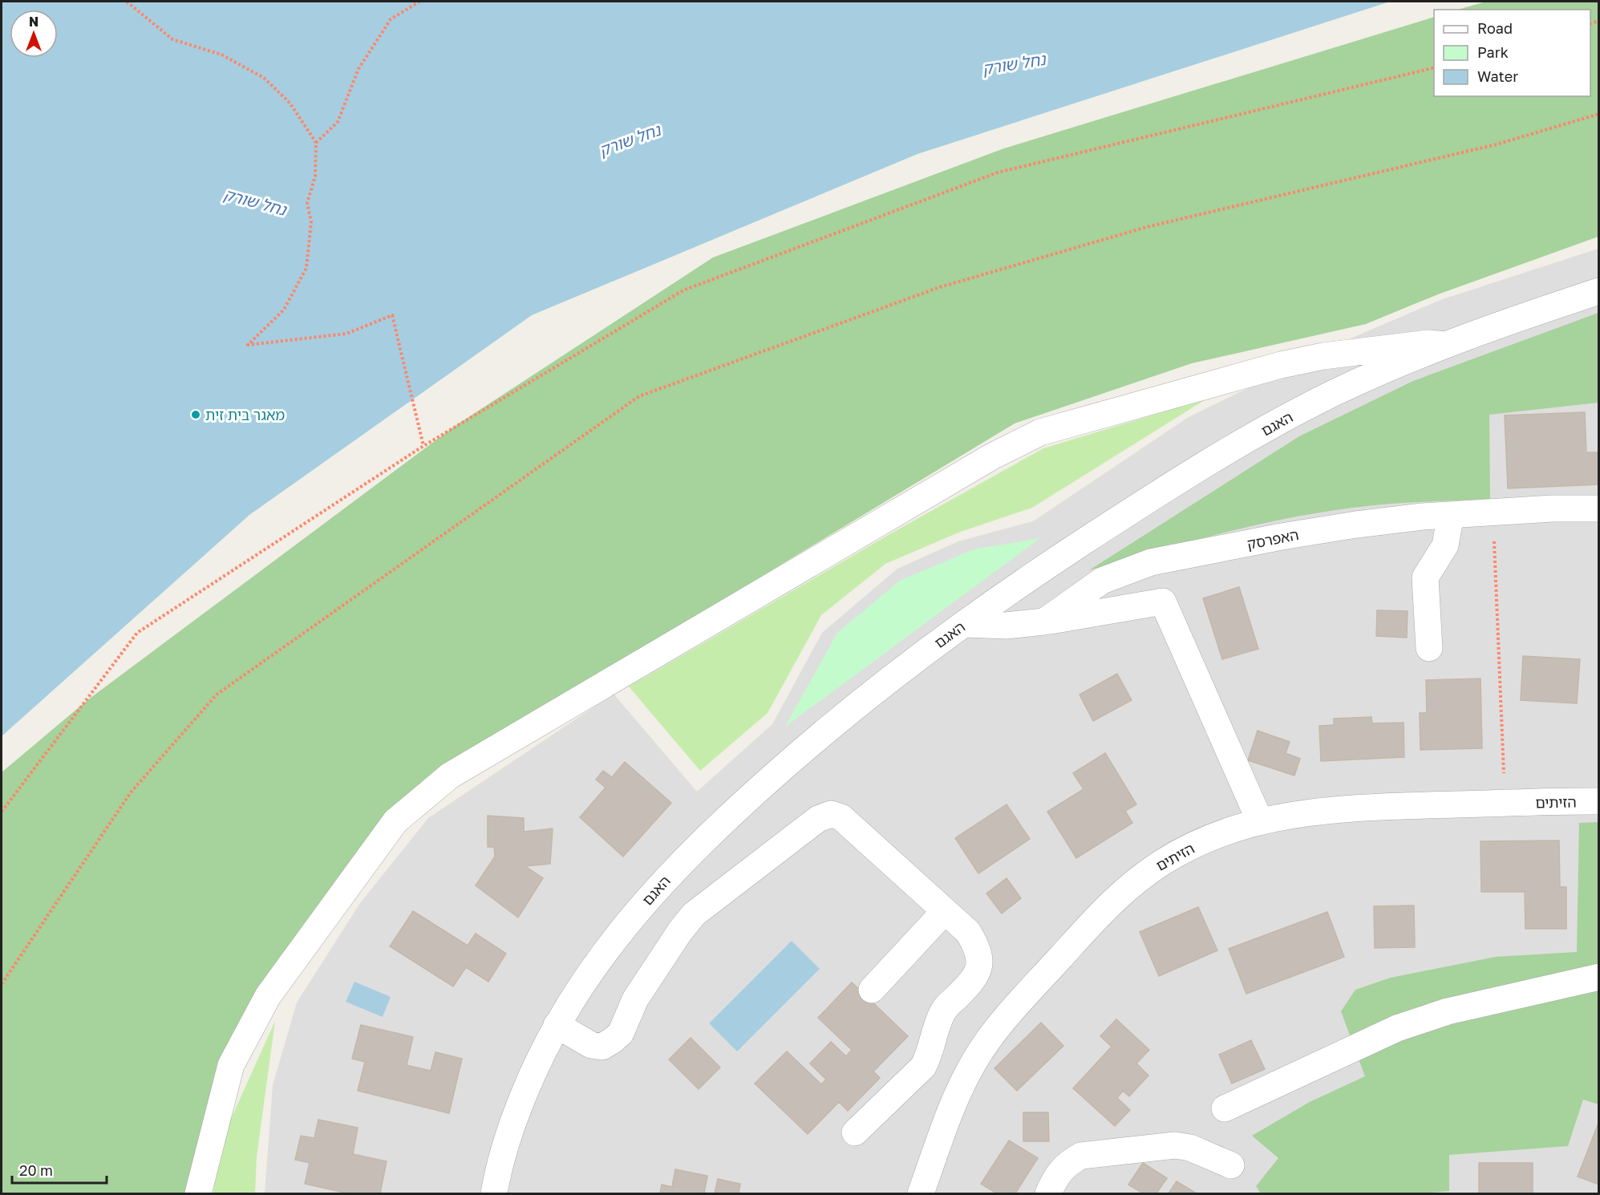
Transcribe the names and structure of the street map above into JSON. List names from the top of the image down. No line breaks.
{"streets":{"street":["האגם","האפרסק","הזיתים"]},"crossings":[["האגם","האפרסק"]],"water":["נחל שורק"],"places":["מאגר בית זית"],"legend":["Road","Park","Water"],"scale_bar":"20 m","north":"top"}
